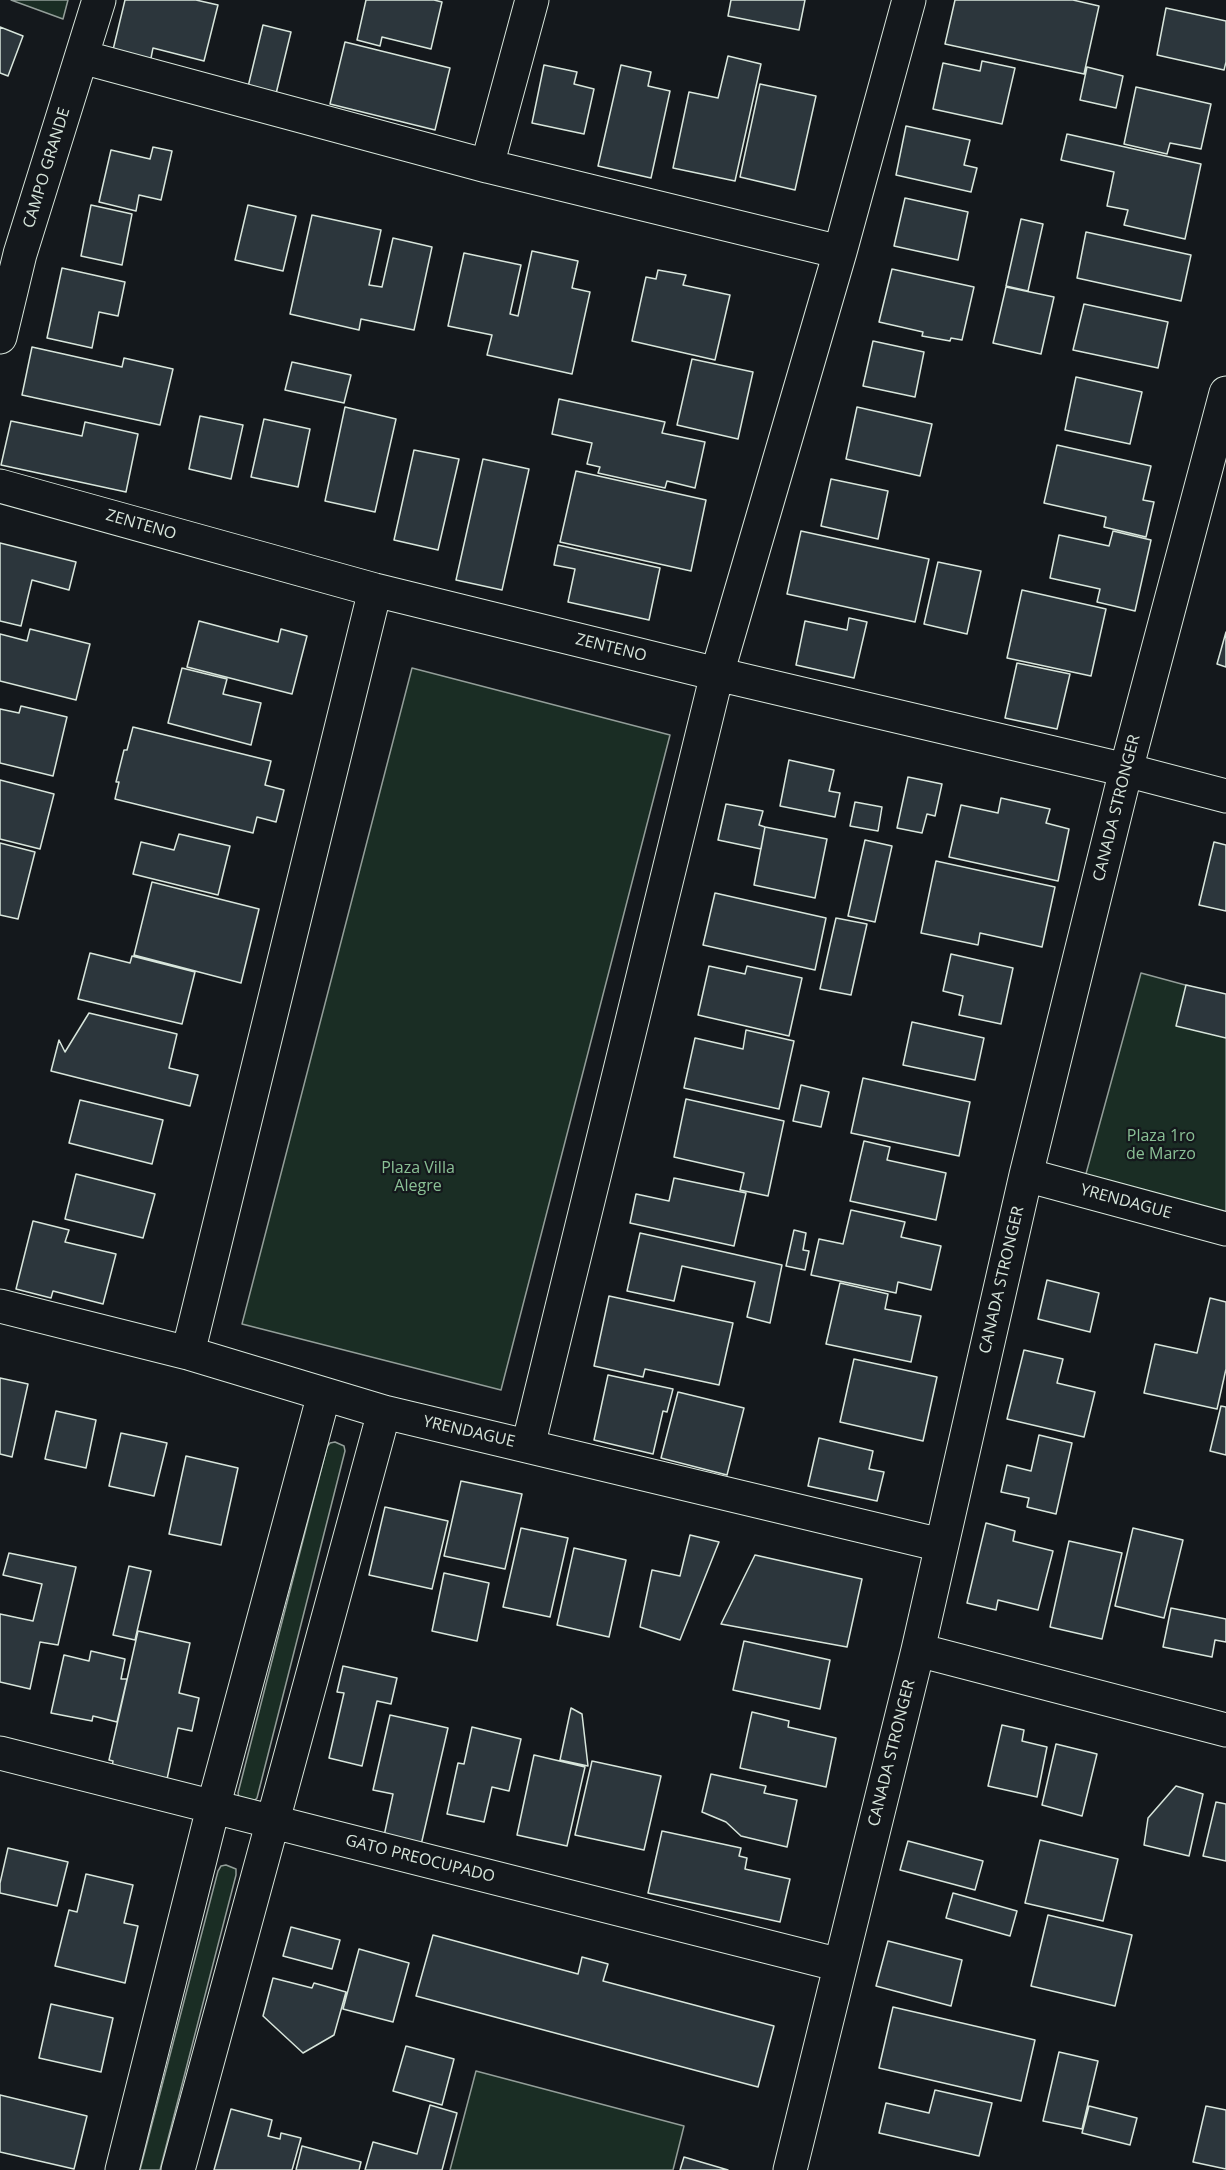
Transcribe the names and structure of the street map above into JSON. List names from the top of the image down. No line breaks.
{"streets":{"street":["CAMPO GRANDE","ZENTENO","CANADA STRONGER","YRENDAGUE","GATO PREOCUPADO"]},"crossings":[["ZENTENO","CANADA STRONGER"],["CANADA STRONGER","YRENDAGUE"],["CANADA STRONGER","GATO PREOCUPADO"]],"parks":["Plaza 1ro de Marzo","Plaza Villa Alegre"]}
